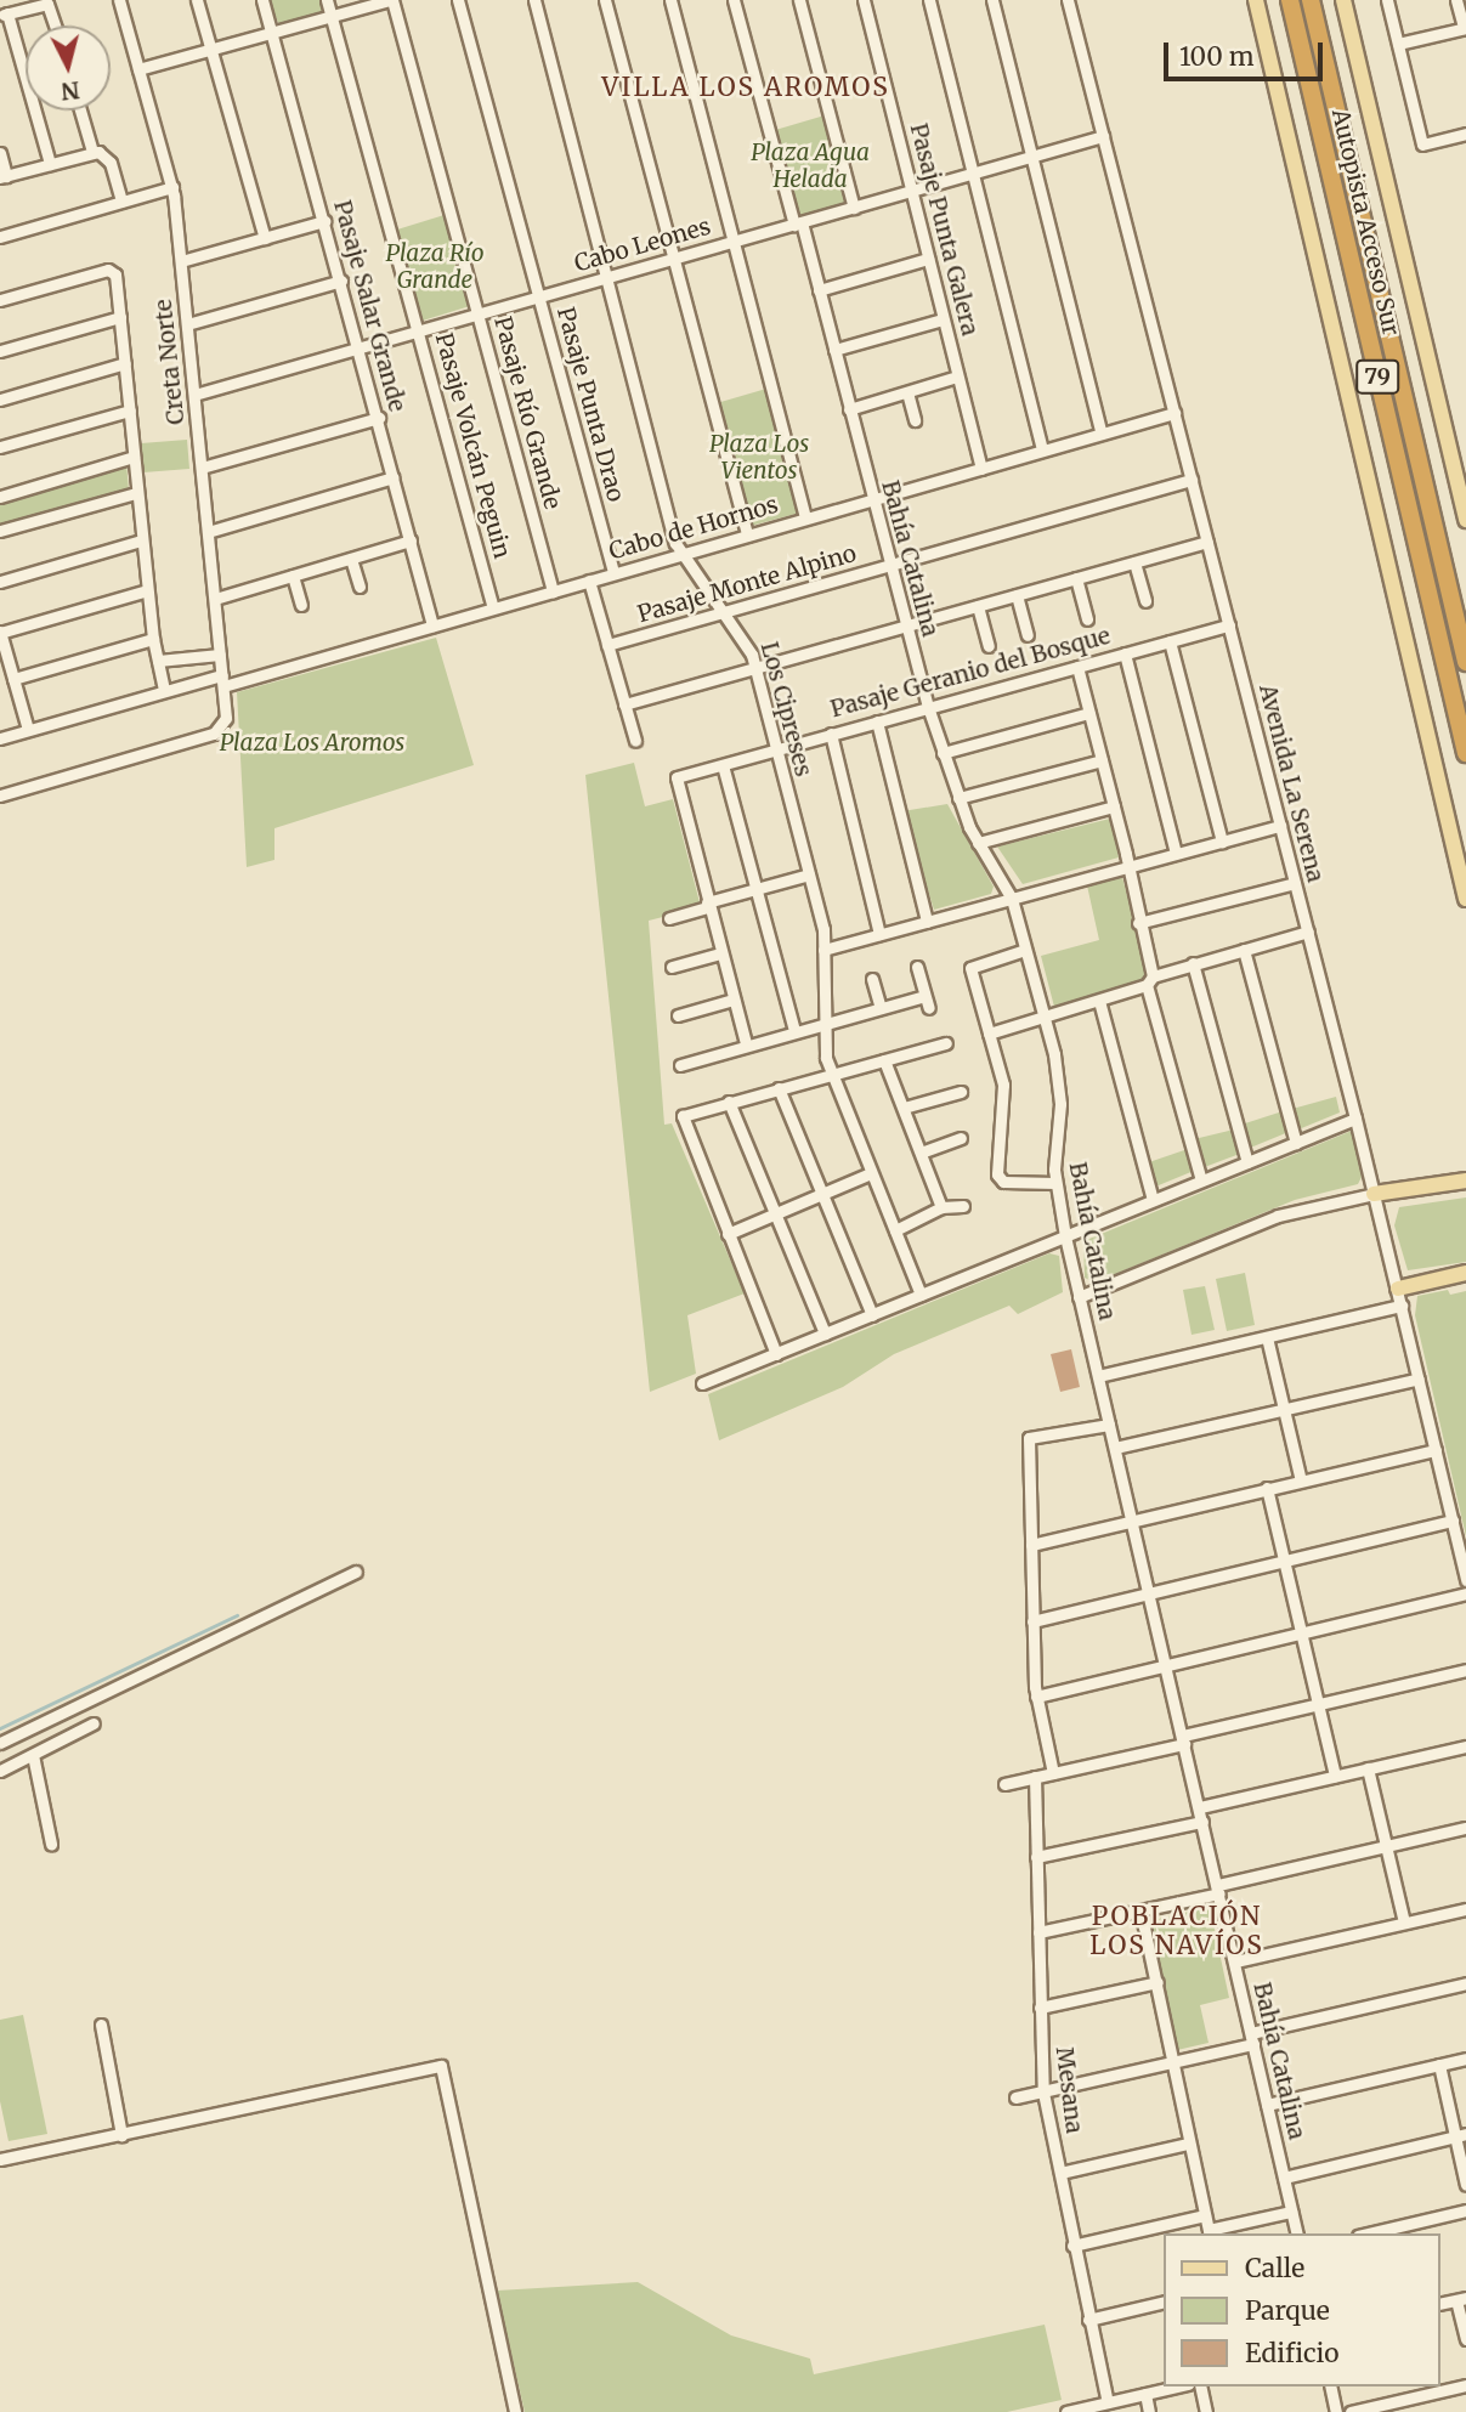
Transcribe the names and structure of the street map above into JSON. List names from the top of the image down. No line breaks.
{"streets":{"highway":["Autopista Acceso Sur","79"],"street":["Pasaje Punta Galera","Cabo Leones","Pasaje Salar Grande","Creta Norte","Pasaje Punta Drao","Pasaje Río Grande","Pasaje Volcán Peguin","Cabo de Hornos","Bahía Catalina","Pasaje Monte Alpino","Pasaje Geranio del Bosque","Los Cipreses","Avenida La Serena","Mesana"]},"crossings":[["Pasaje Punta Galera","Cabo Leones"],["Pasaje Punta Galera","Cabo de Hornos"],["Cabo Leones","Pasaje Salar Grande"],["Cabo Leones","Creta Norte"],["Cabo Leones","Pasaje Punta Drao"],["Cabo Leones","Pasaje Río Grande"],["Cabo Leones","Pasaje Volcán Peguin"],["Cabo Leones","Bahía Catalina"],["Cabo Leones","Los Cipreses"],["Cabo Leones","Avenida La Serena"],["Pasaje Salar Grande","Cabo de Hornos"],["Creta Norte","Cabo de Hornos"],["Pasaje Punta Drao","Cabo de Hornos"],["Pasaje Río Grande","Cabo de Hornos"],["Pasaje Volcán Peguin","Cabo de Hornos"],["Cabo de Hornos","Bahía Catalina"],["Cabo de Hornos","Los Cipreses"],["Cabo de Hornos","Avenida La Serena"],["Bahía Catalina","Pasaje Monte Alpino"],["Bahía Catalina","Pasaje Geranio del Bosque"],["Pasaje Monte Alpino","Los Cipreses"],["Pasaje Monte Alpino","Avenida La Serena"],["Pasaje Geranio del Bosque","Los Cipreses"],["Pasaje Geranio del Bosque","Avenida La Serena"]],"districts":["VILLA LOS AROMOS","POBLACIÓN LOS NAVÍOS"],"parks":["Plaza Agua Helada","Plaza Río Grande","Plaza Los Vientos","Plaza Los Aromos"],"legend":["Calle","Parque","Edificio"],"scale_bar":"100 m","north":"bottom"}
